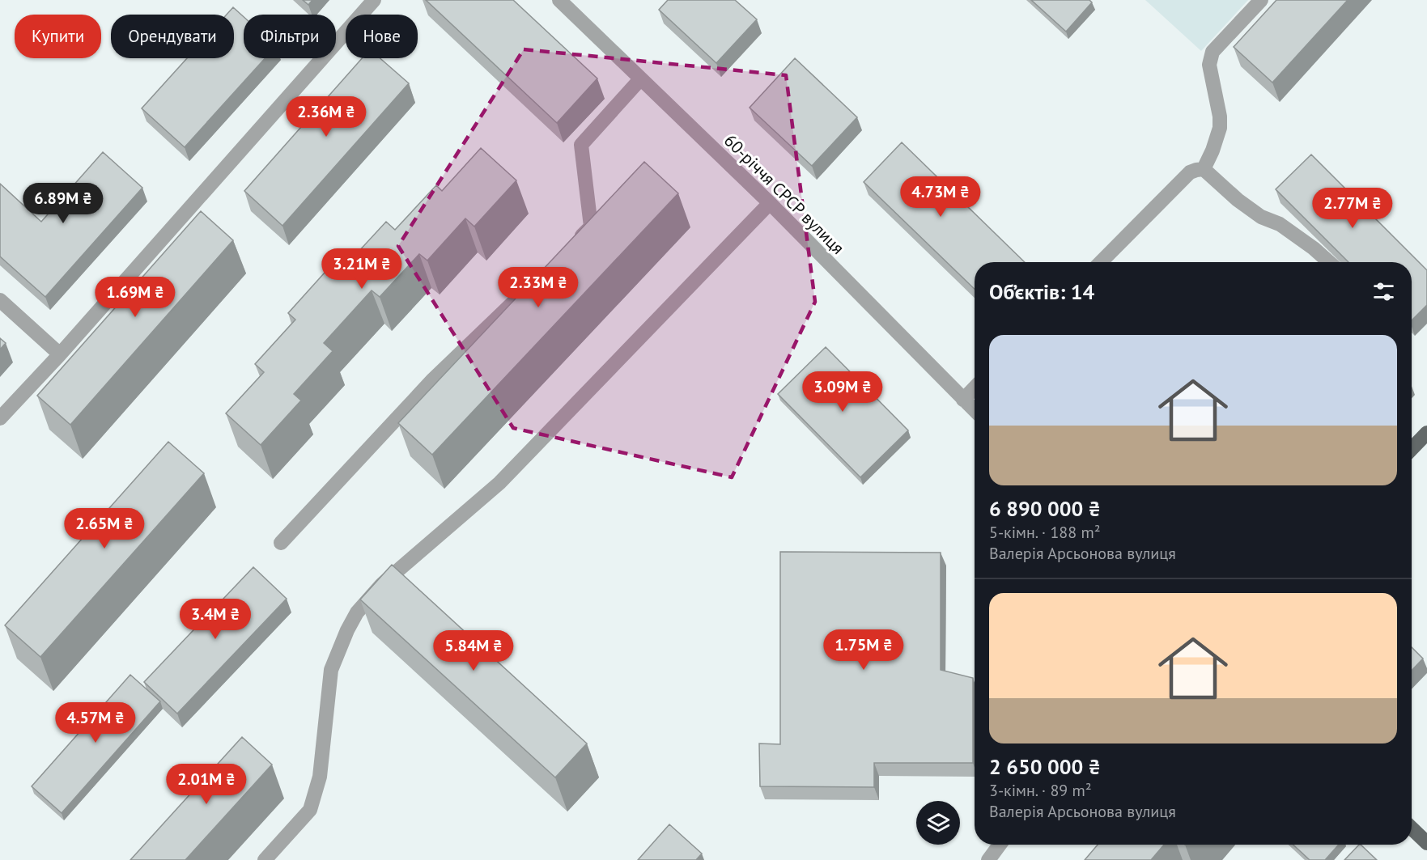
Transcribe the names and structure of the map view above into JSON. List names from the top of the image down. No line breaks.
{"streets":{"street":["60-річчя СРСР вулиця"]},"page":{"chip":["Купити","Орендувати","Фільтри","Нове"],"price":["2.36M ₴","4.73M ₴","6.89M ₴","2.77M ₴","3.21M ₴","2.33M ₴","1.69M ₴","3.09M ₴","2.65M ₴","3.4M ₴","1.75M ₴","5.84M ₴","4.57M ₴","2.01M ₴"],"heading":"Об’єктів: 14","list":[{"name":"6 890 000 ₴","note":"5-кімн. · 188 m² · Валерія Арсьонова вулиця"},{"name":"2 650 000 ₴","note":"3-кімн. · 89 m² · Валерія Арсьонова вулиця"}]}}
